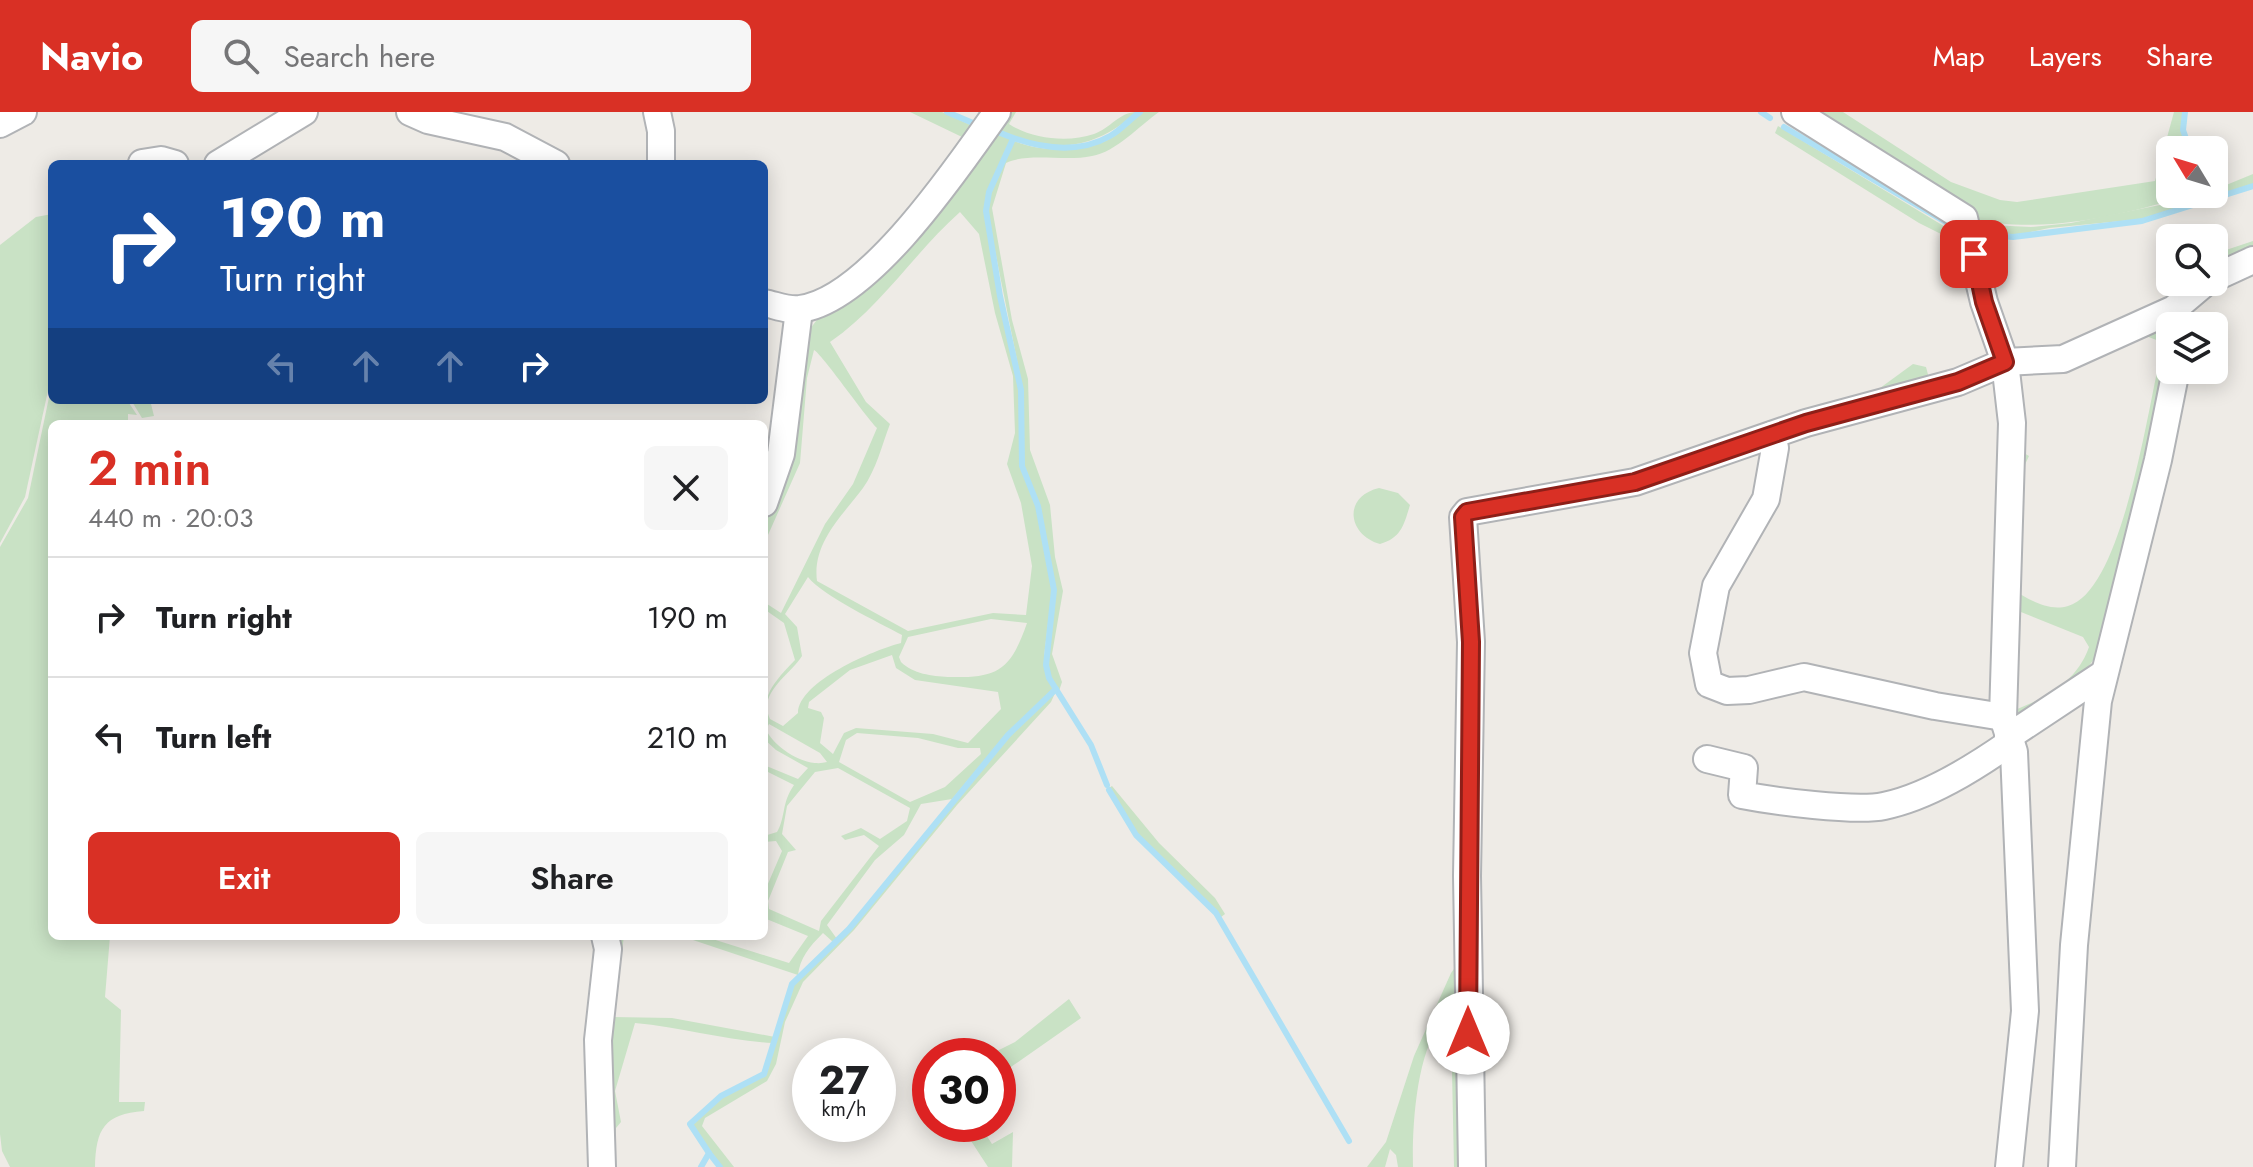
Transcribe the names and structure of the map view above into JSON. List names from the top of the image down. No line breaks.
{"north":"top left","page":{"header":"Navio","search":"Search here","nav":["Map","Layers","Share"],"turn":["190 m","Turn right"],"heading":["2 min","440 m · 20:03"],"list":[{"name":"Turn right","value":"190 m"},{"name":"Turn left","value":"210 m"}],"buttons":["Exit","Share"],"speed":"27 km/h","limit":"30"}}
